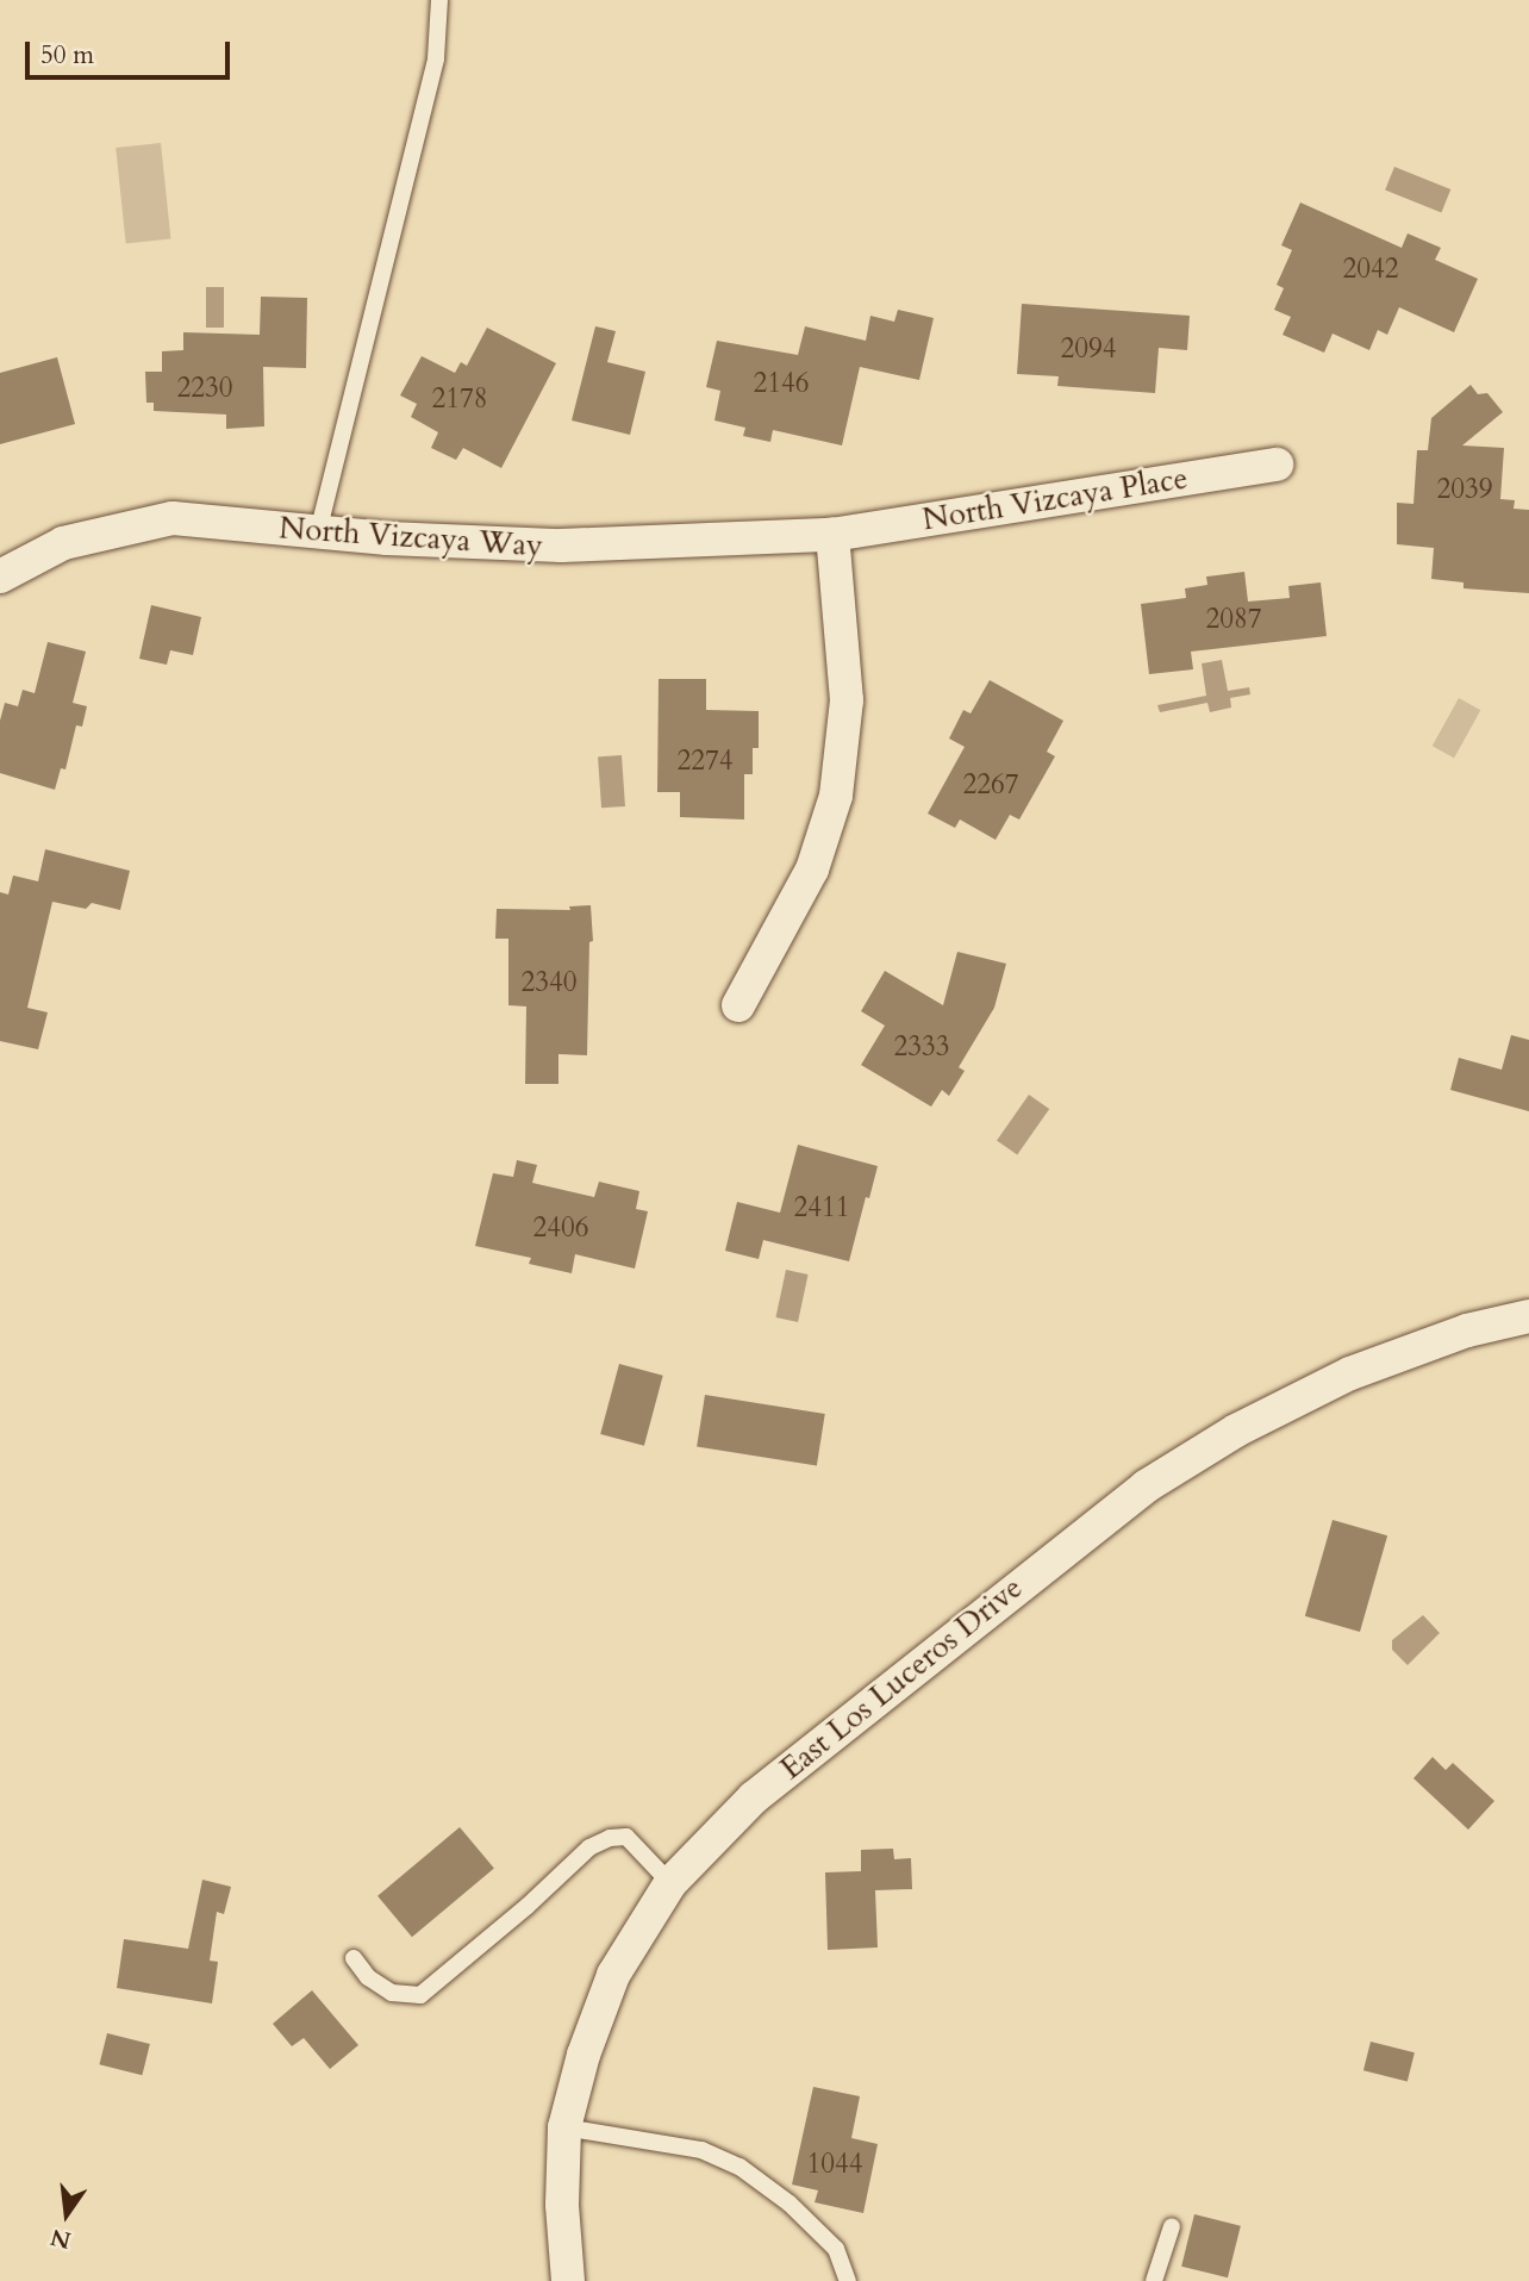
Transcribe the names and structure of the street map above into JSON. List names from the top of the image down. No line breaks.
{"streets":{"street":["North Vizcaya Place","North Vizcaya Way","East Los Luceros Drive"]},"crossings":[["North Vizcaya Place","North Vizcaya Way"]],"house_numbers":["2042","2094","2146","2230","2178","2039","2087","2274","2267","2340","2333","2411","2406","1044"],"scale_bar":"50 m","north":"bottom"}
